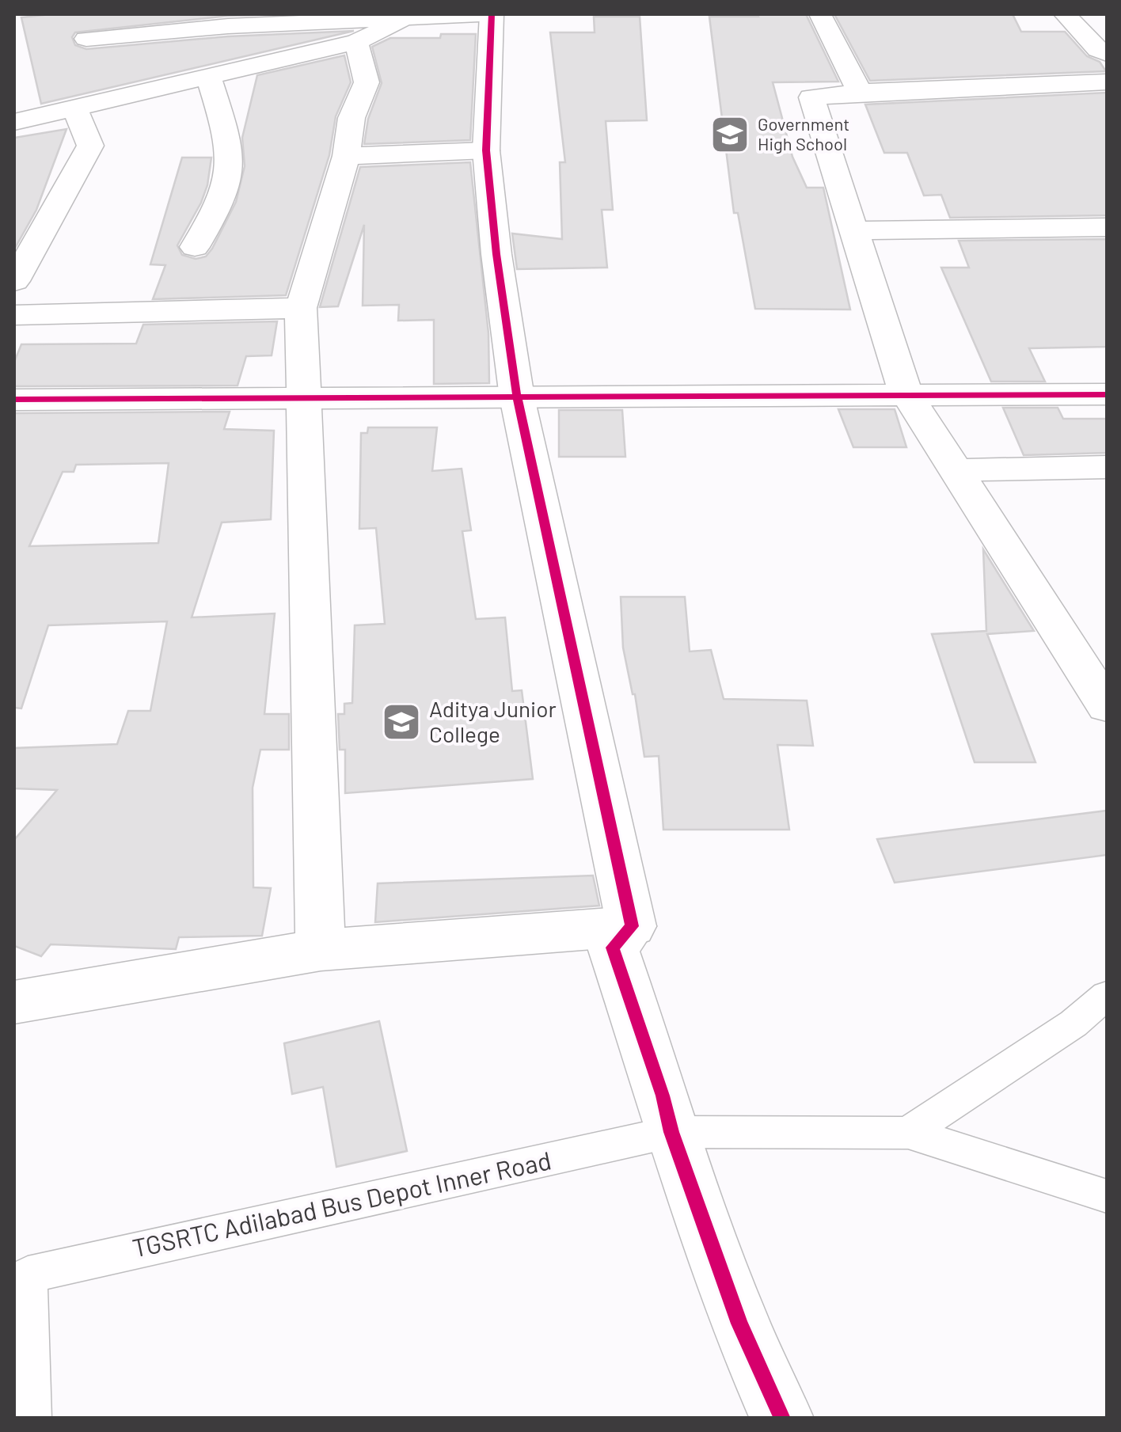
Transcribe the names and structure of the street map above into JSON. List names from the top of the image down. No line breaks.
{"streets":{"lane":["TGSRTC Adilabad Bus Depot Inner Road"]},"places":{"school or university":["Government High School","Aditya Junior College"]}}
